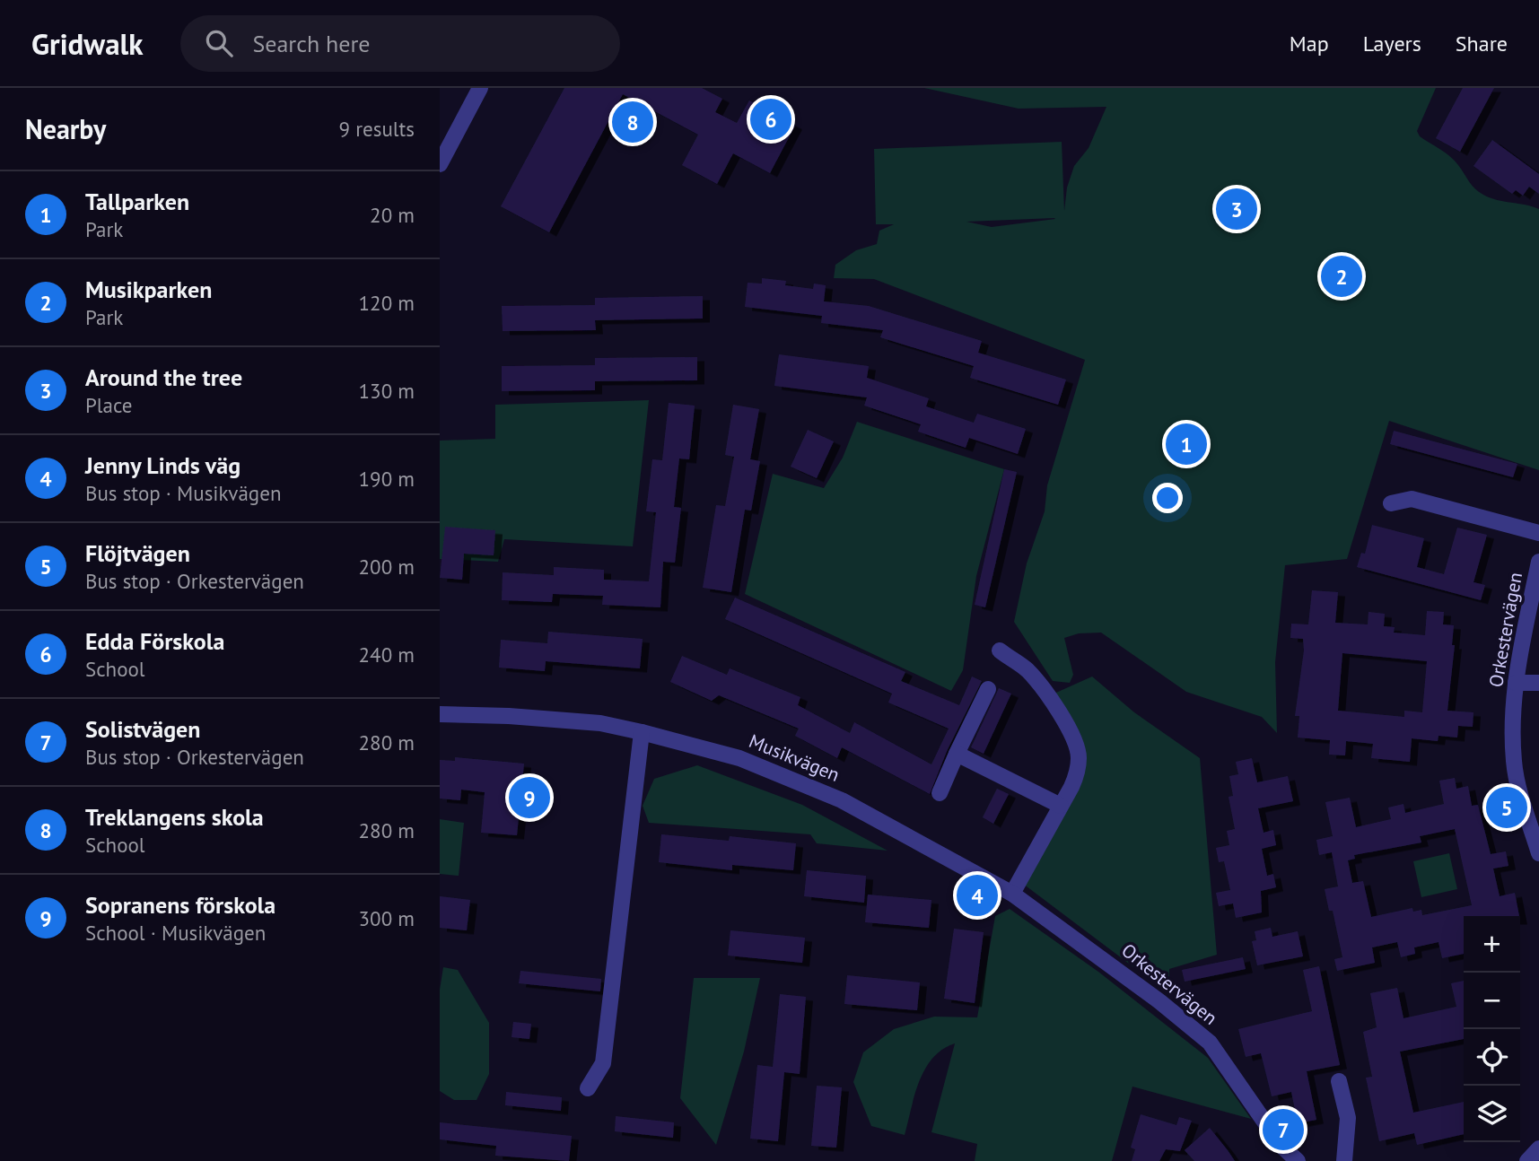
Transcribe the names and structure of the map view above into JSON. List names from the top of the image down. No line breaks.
{"streets":{"street":["Orkestervägen","Musikvägen"]},"crossings":[["Orkestervägen","Musikvägen"]],"page":{"header":"Gridwalk","search":"Search here","nav":["Map","Layers","Share"],"heading":["Nearby","9 results"],"pins":["6","8","3","2","1","9","5","4","7"],"list":[{"mark":"1","name":"Tallparken","note":"Park","value":"20 m"},{"mark":"2","name":"Musikparken","note":"Park","value":"120 m"},{"mark":"3","name":"Around the tree","note":"Place","value":"130 m"},{"mark":"4","name":"Jenny Linds väg","note":"Bus stop · Musikvägen","value":"190 m"},{"mark":"5","name":"Flöjtvägen","note":"Bus stop · Orkestervägen","value":"200 m"},{"mark":"6","name":"Edda Förskola","note":"School","value":"240 m"},{"mark":"7","name":"Solistvägen","note":"Bus stop · Orkestervägen","value":"280 m"},{"mark":"8","name":"Treklangens skola","note":"School","value":"280 m"},{"mark":"9","name":"Sopranens förskola","note":"School · Musikvägen","value":"300 m"}],"map_buttons":["+","−"]}}
